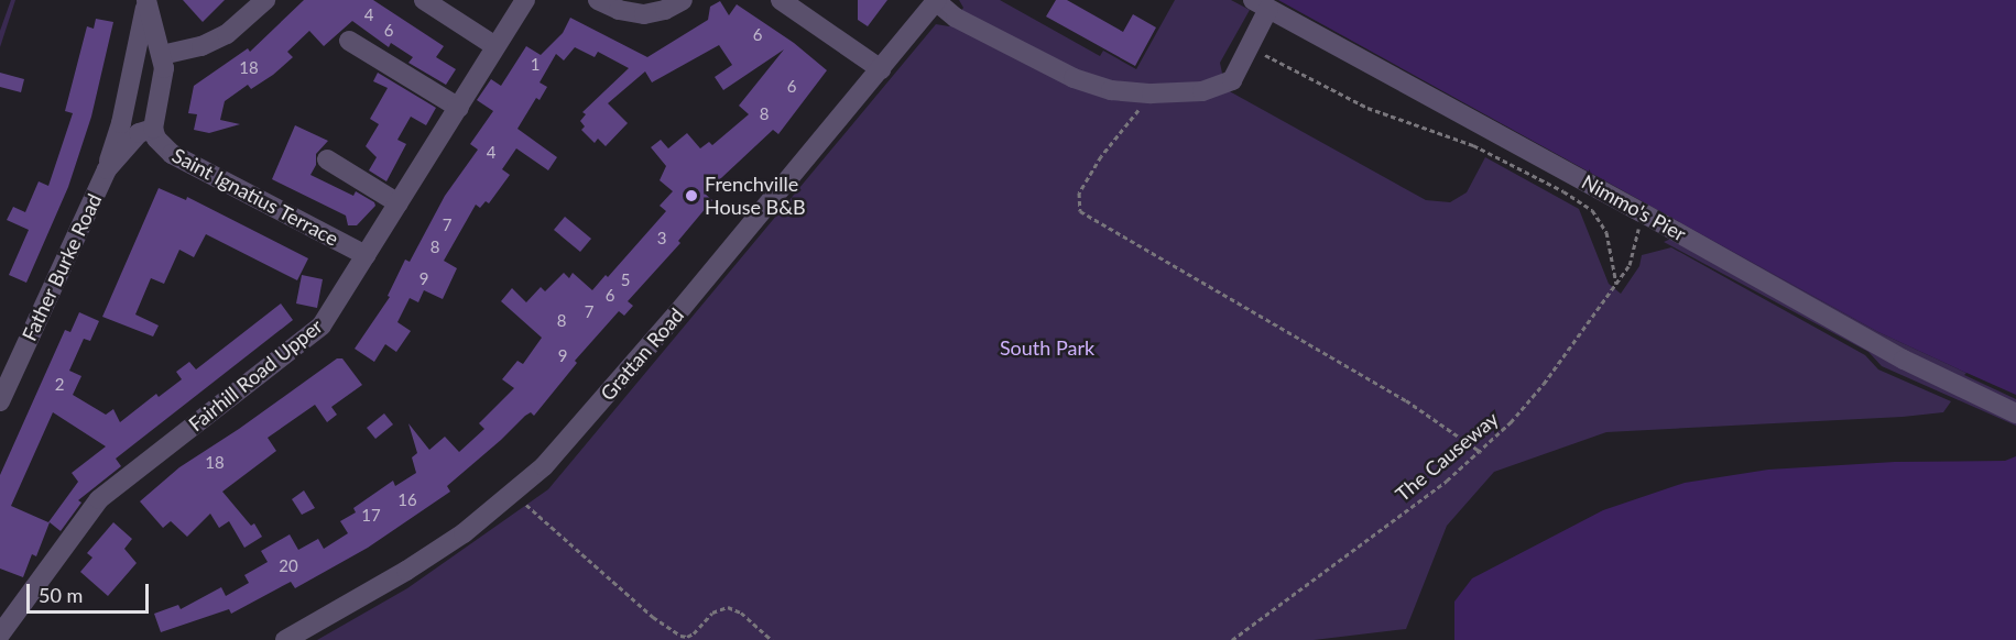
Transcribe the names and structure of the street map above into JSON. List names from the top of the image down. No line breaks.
{"streets":{"street":["Saint Ignatius Terrace","Nimmo's Pier","Father Burke Road","Grattan Road","Fairhill Road Upper"],"path":["The Causeway"]},"crossings":[["Saint Ignatius Terrace","Father Burke Road"],["Saint Ignatius Terrace","Fairhill Road Upper"],["Nimmo's Pier","The Causeway"]],"parks":["South Park"],"places":["Frenchville House B&B"],"house_numbers":["4","6","6","1","18","6","8","4","7","3","8","9","5","6","7","8","9","2","18","16","17","20"],"scale_bar":"50 m"}
